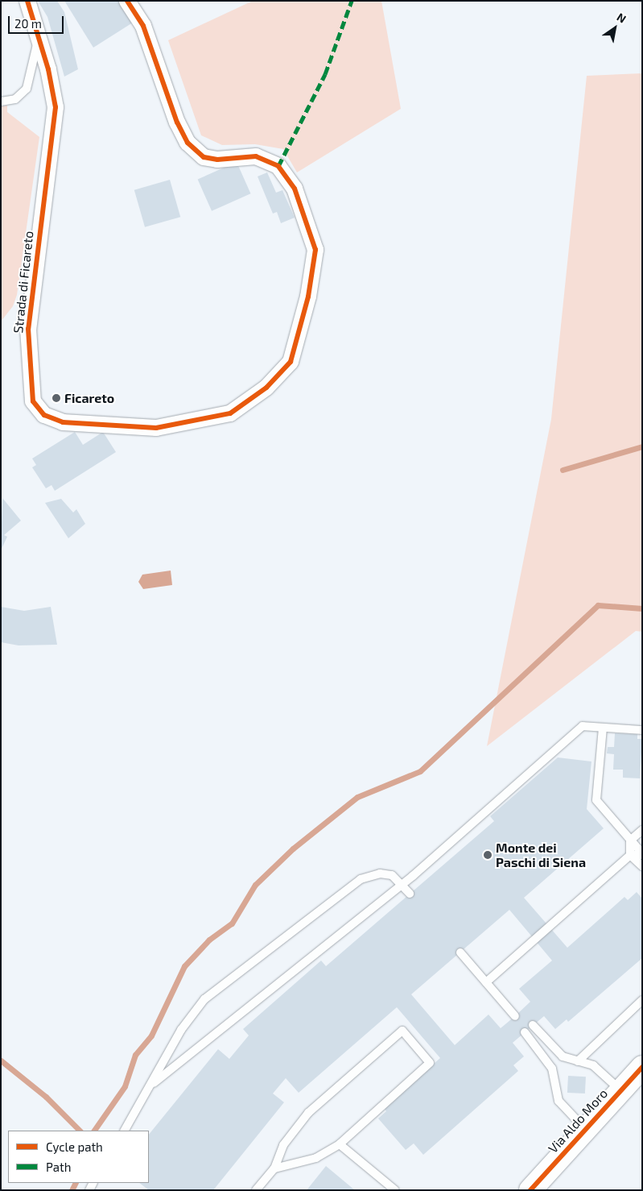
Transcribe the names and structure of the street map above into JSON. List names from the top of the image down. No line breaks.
{"streets":{"street":["Strada di Ficareto","Via Aldo Moro"]},"places":["Ficareto","Monte dei Paschi di Siena"],"legend":["Cycle path","Path"],"scale_bar":"20 m","north":"top right"}
